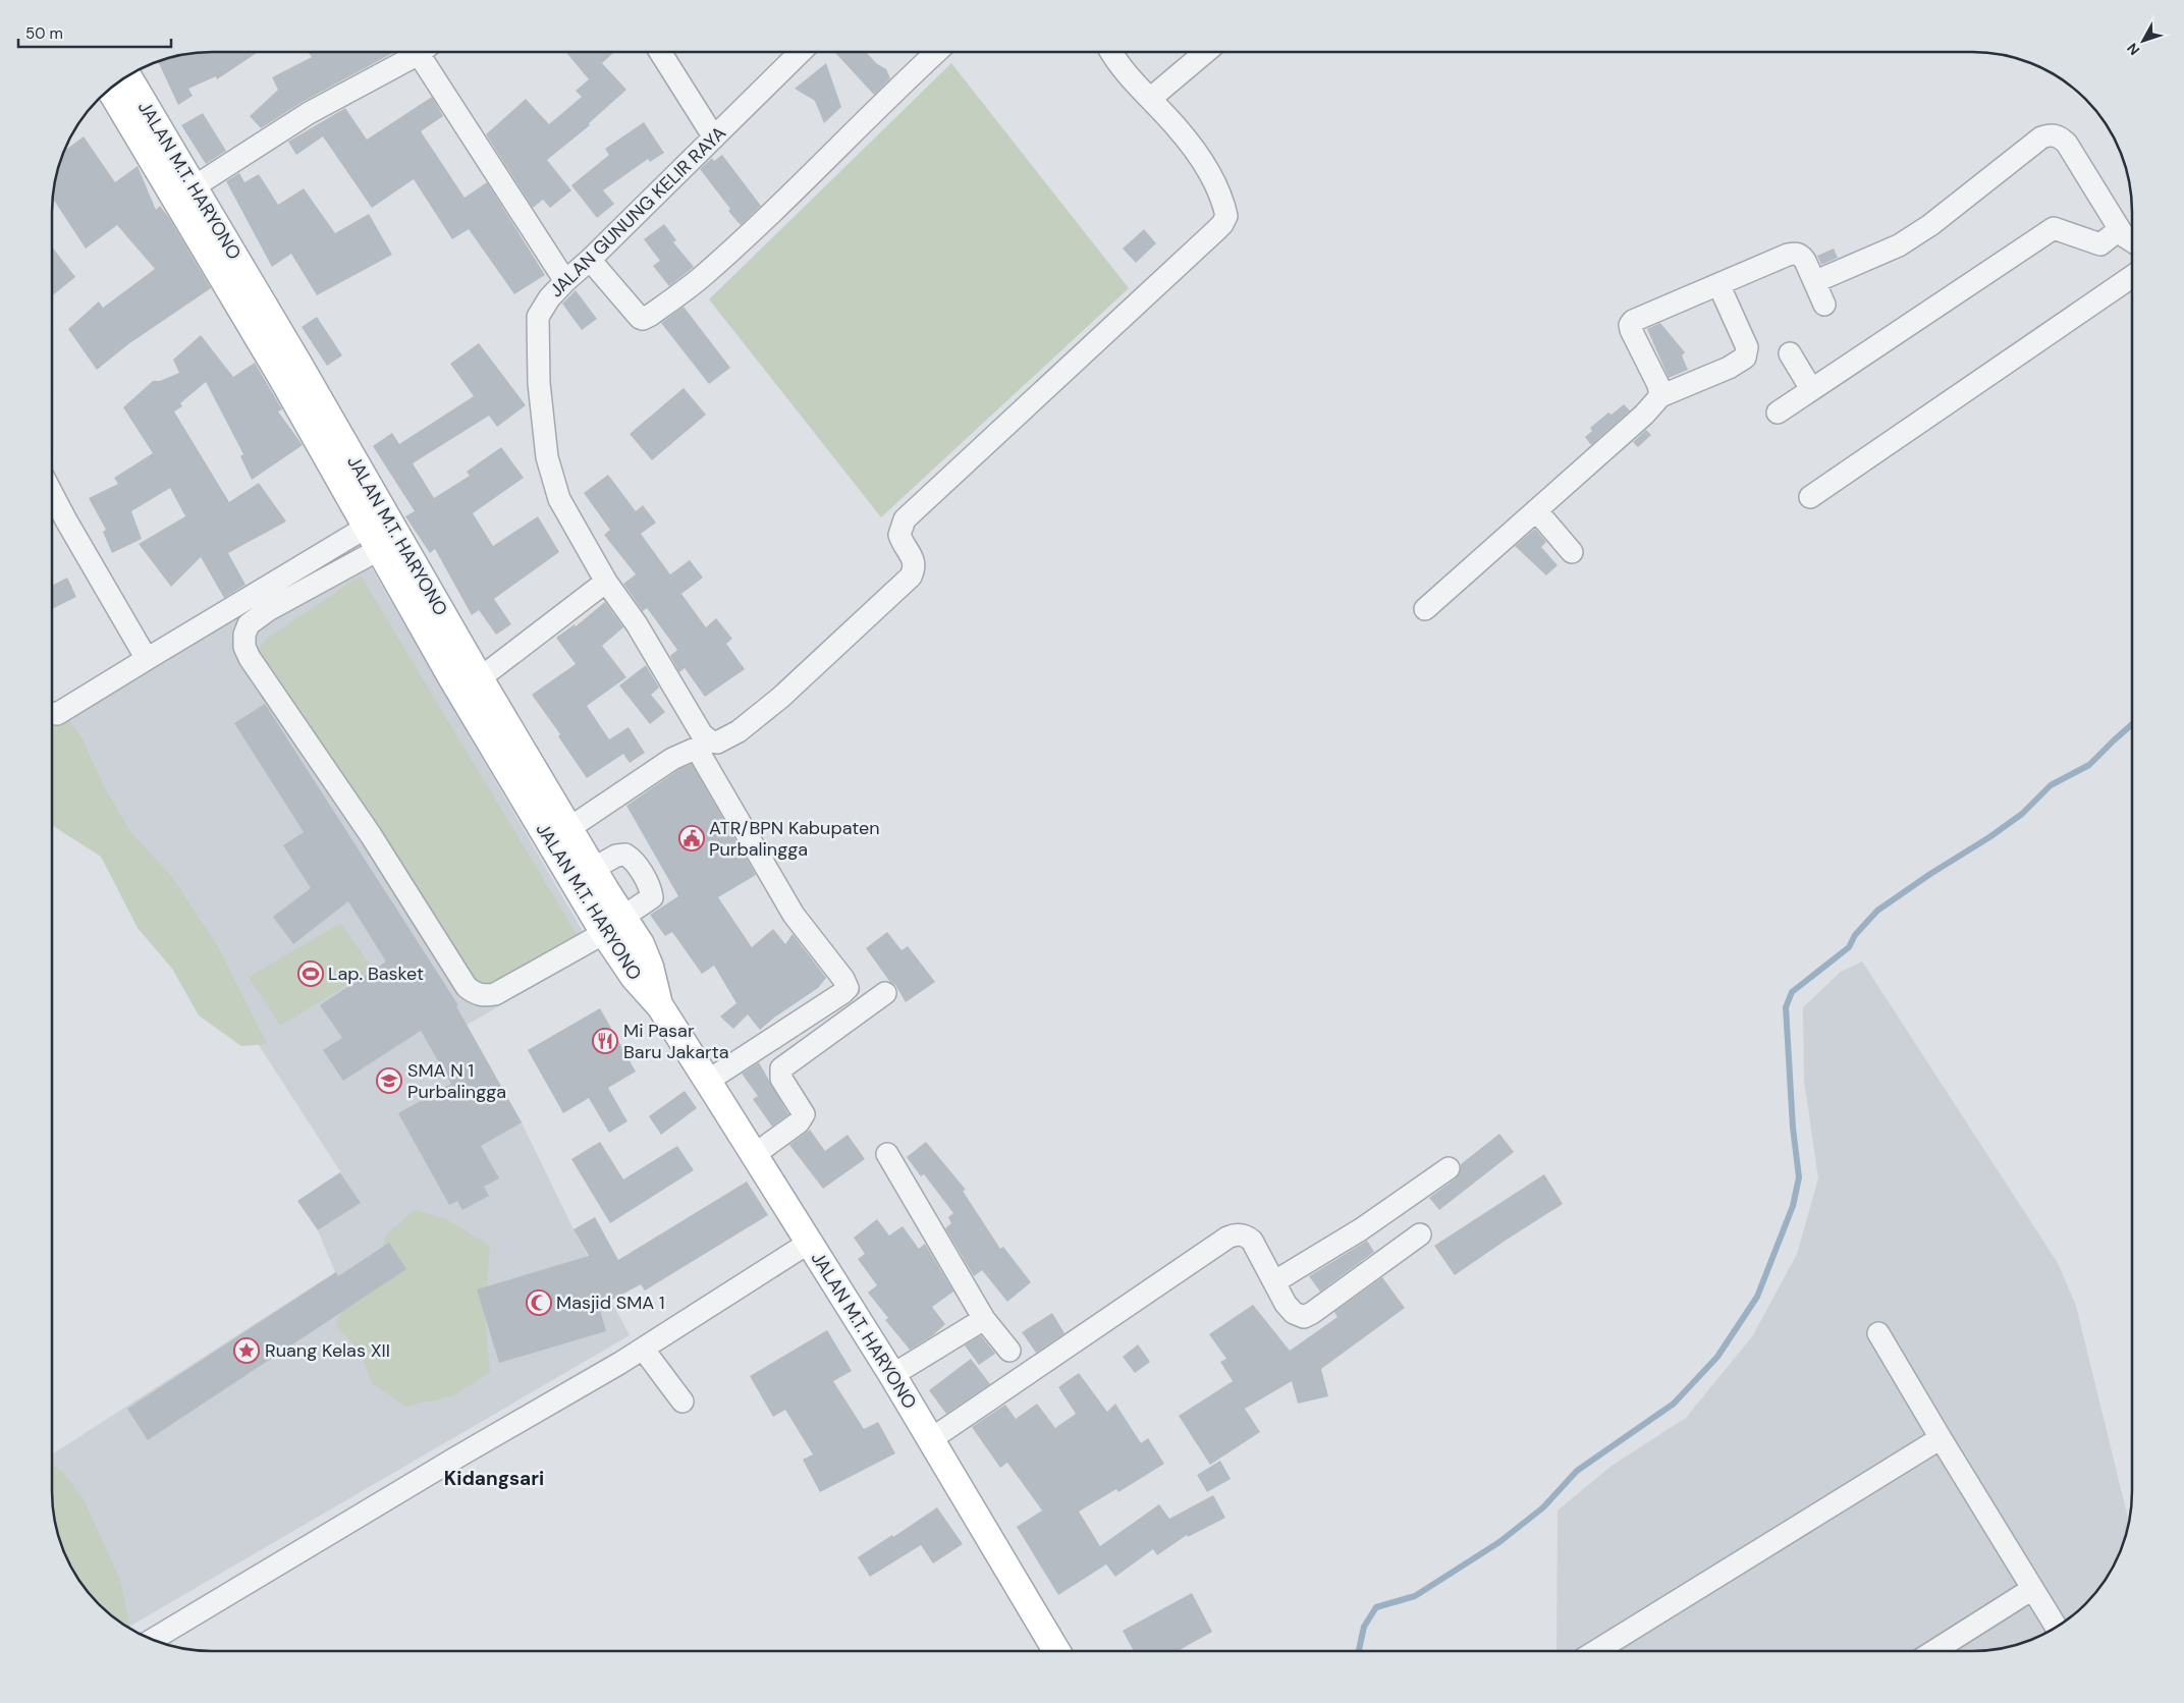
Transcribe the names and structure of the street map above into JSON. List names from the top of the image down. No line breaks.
{"streets":{"main road":["JALAN M.T. HARYONO"],"street":["JALAN GUNUNG KELIR RAYA"]},"crossings":[["JALAN M.T. HARYONO","JALAN GUNUNG KELIR RAYA"]],"districts":["Kidangsari"],"places":{"public building":["ATR/BPN Kabupaten Purbalingga"],"sports":["Lap. Basket"],"restaurant":["Mi Pasar Baru Jakarta"],"school or university":["SMA N 1 Purbalingga"],"mosque":["Masjid SMA 1"],"place":["Ruang Kelas XII"]},"scale_bar":"50 m","north":"bottom left"}
